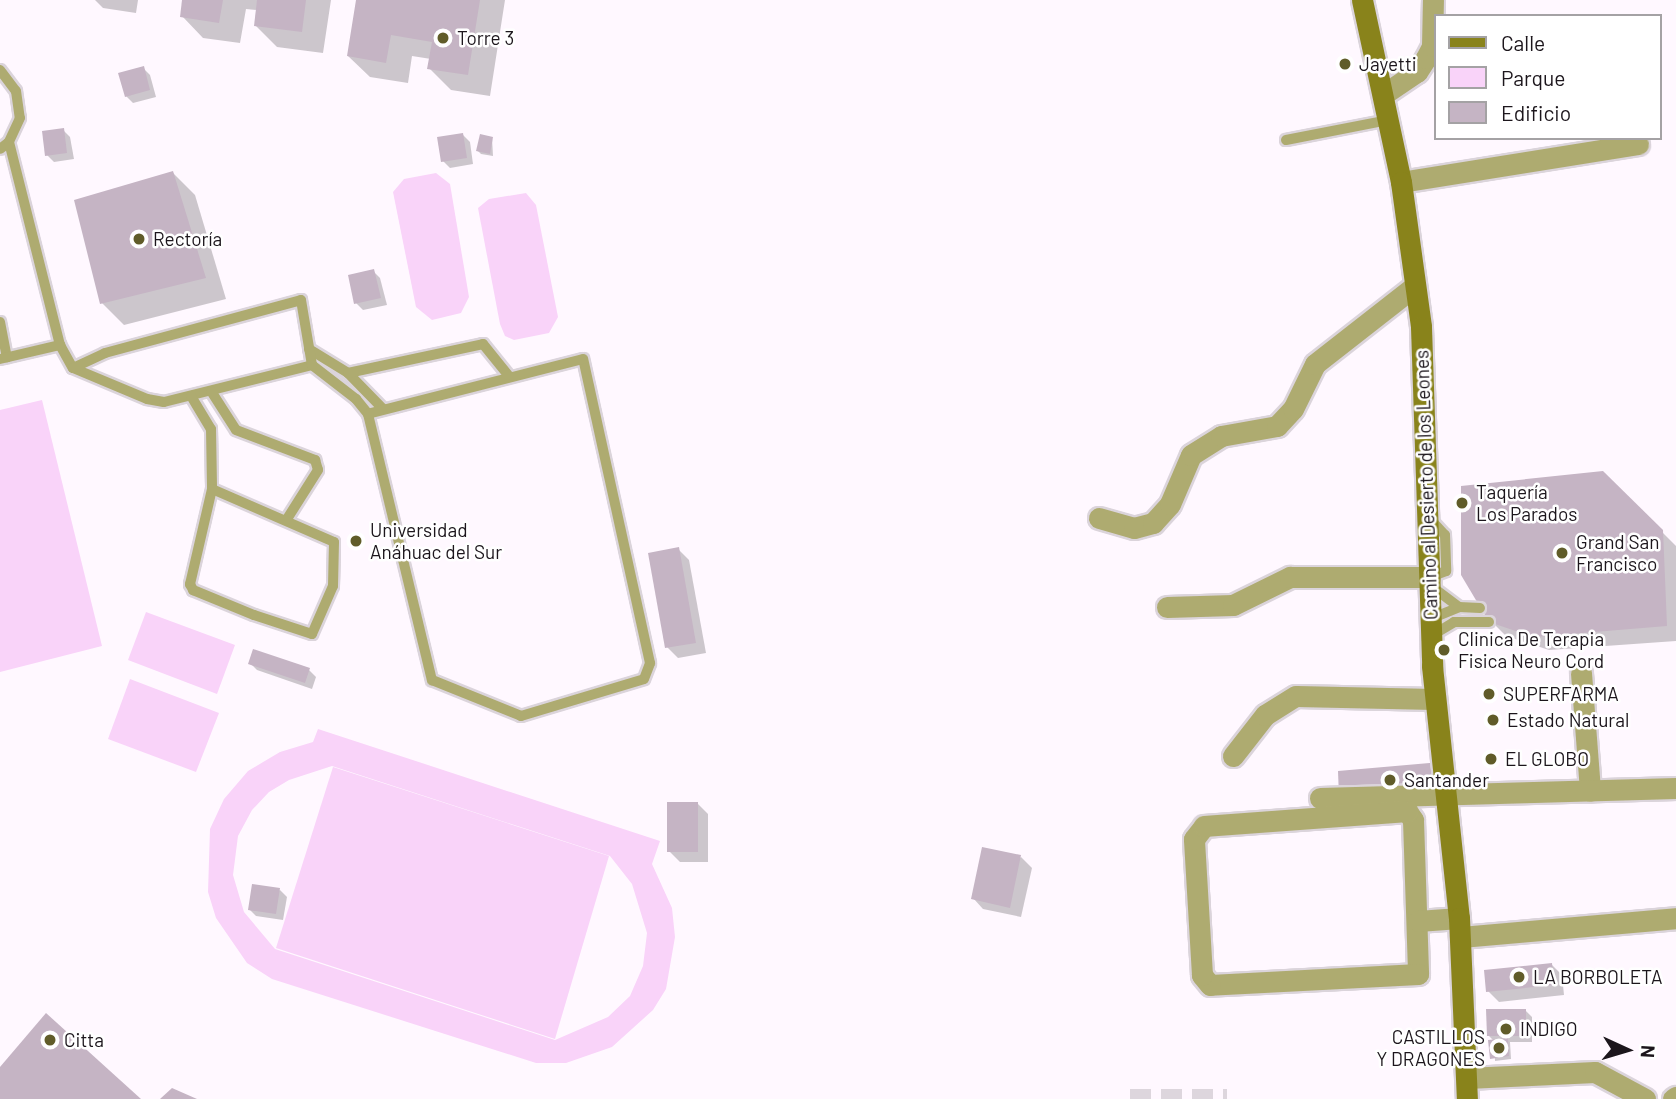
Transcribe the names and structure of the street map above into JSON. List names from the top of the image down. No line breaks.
{"streets":{"main road":["Camino al Desierto de los Leones"]},"places":["Torre 3","Jayetti","Rectoría","Taquería Los Parados","Universidad Anáhuac del Sur","Grand San Francisco","Clinica De Terapia Fisica Neuro Cord","SUPERFARMA","Estado Natural","EL GLOBO","Santander","LA BORBOLETA","INDIGO","Citta","CASTILLOS Y DRAGONES"],"legend":["Calle","Parque","Edificio"],"north":"right"}
